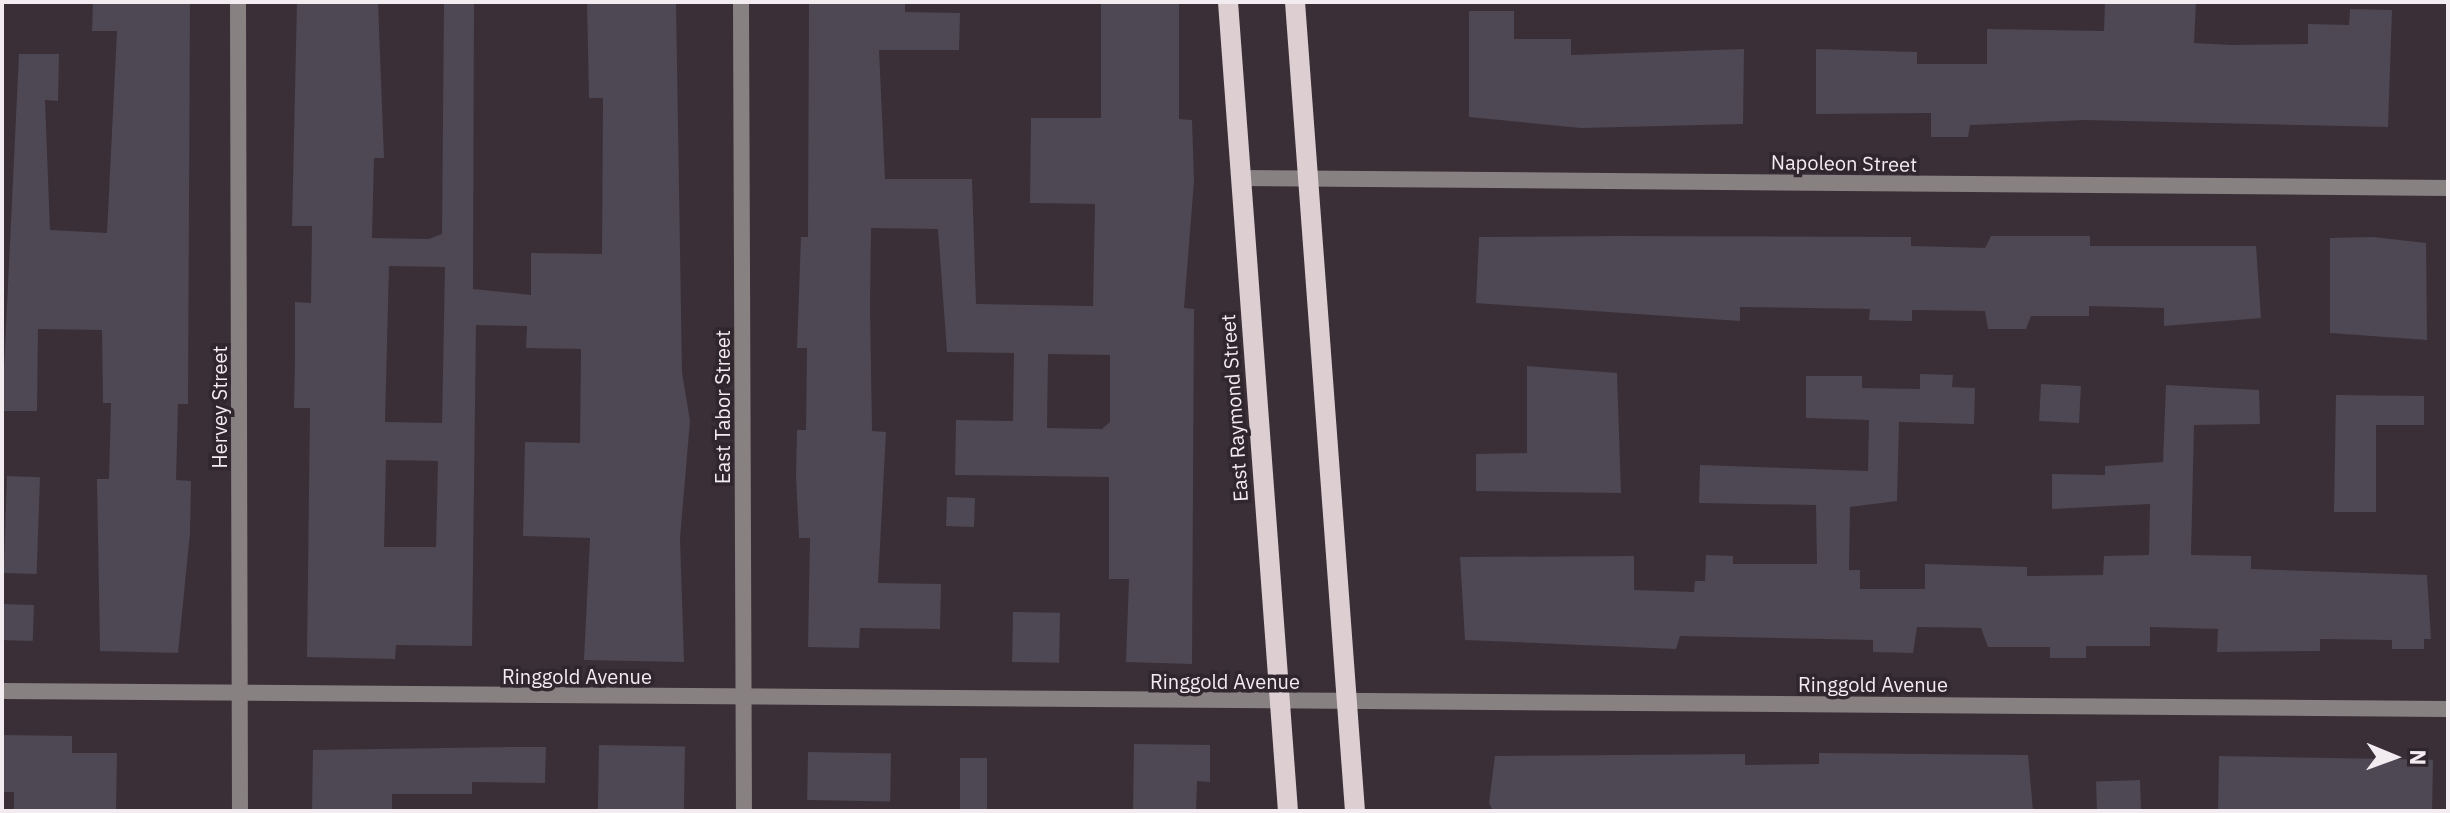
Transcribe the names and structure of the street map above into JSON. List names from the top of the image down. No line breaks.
{"streets":{"main road":["East Raymond Street"],"street":["Napoleon Street","Hervey Street","East Tabor Street","Ringgold Avenue"]},"crossings":[["Napoleon Street","East Raymond Street"],["Hervey Street","Ringgold Avenue"],["East Tabor Street","Ringgold Avenue"],["East Raymond Street","Ringgold Avenue"]],"north":"right"}
